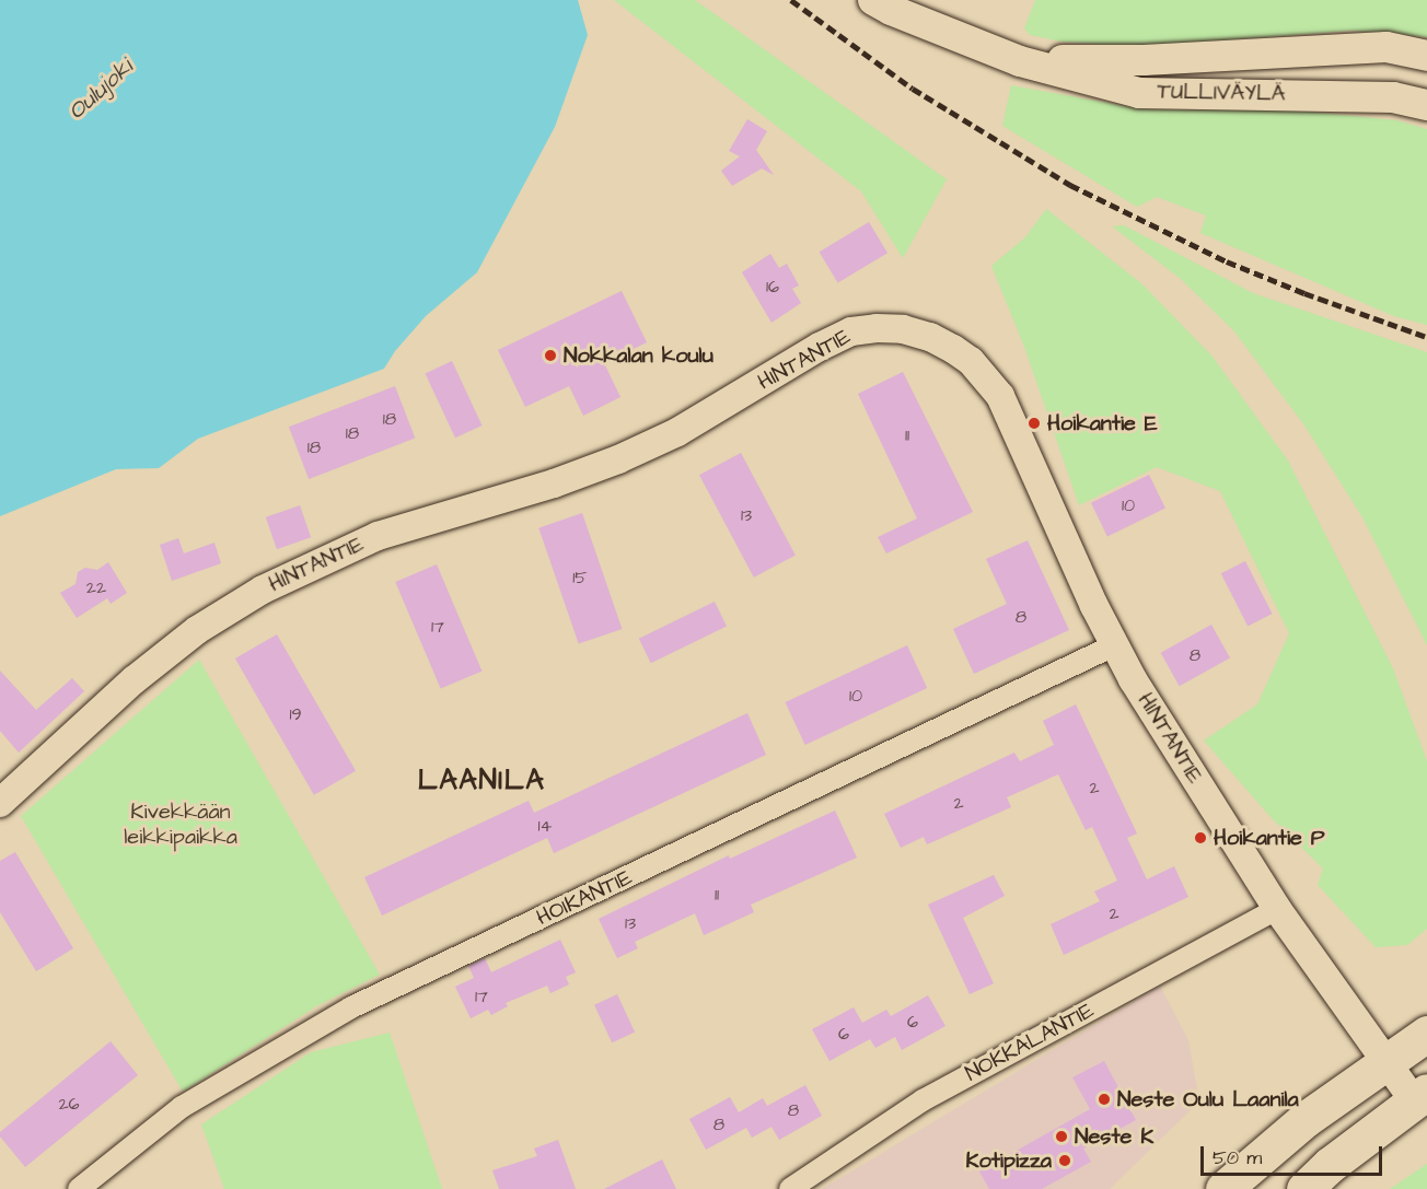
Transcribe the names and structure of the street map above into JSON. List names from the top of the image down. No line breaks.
{"streets":{"main road":["TULLIVÄYLÄ"],"street":["HINTANTIE","HOIKANTIE","NOKKALANTIE"]},"crossings":[["HINTANTIE","HOIKANTIE"],["HINTANTIE","NOKKALANTIE"]],"districts":["LAANILA"],"water":["Oulujoki"],"parks":["Kivekkään leikkipaikka"],"places":["Nokkalan koulu","Hoikantie E","Hoikantie P","Neste Oulu Laanila","Neste K","Kotipizza"],"house_numbers":["16","18","18","11","18","10","13","15","22","8","17","8","10","19","2","2","14","11","2","13","17","6","6","26","8","8"],"scale_bar":"50 m"}
